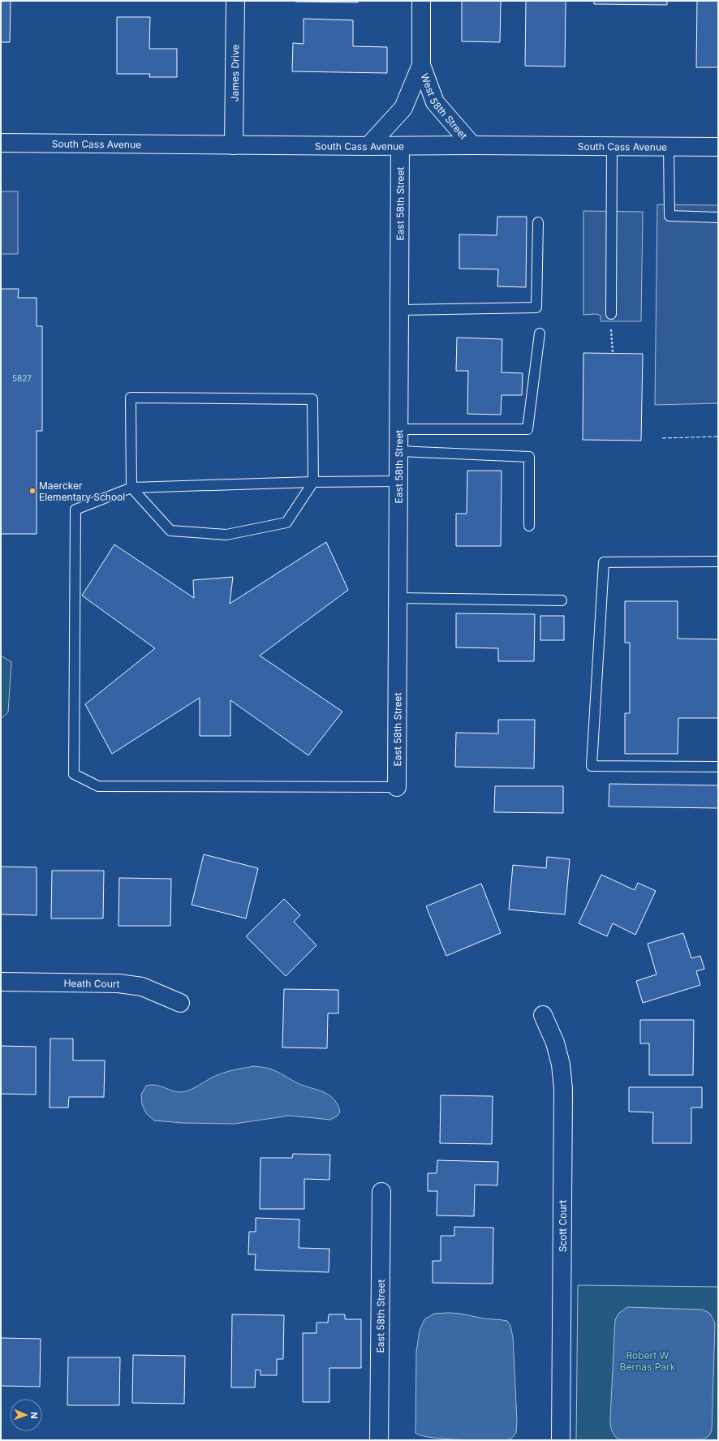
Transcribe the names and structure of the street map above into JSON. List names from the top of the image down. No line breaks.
{"streets":{"street":["James Drive","West 58th Street","South Cass Avenue","East 58th Street","Heath Court","Scott Court"]},"crossings":[["James Drive","South Cass Avenue"],["West 58th Street","South Cass Avenue"],["South Cass Avenue","East 58th Street"]],"parks":["Robert W Bernas Park"],"places":["Maercker Elementary School"],"house_numbers":["5827"],"north":"right"}
